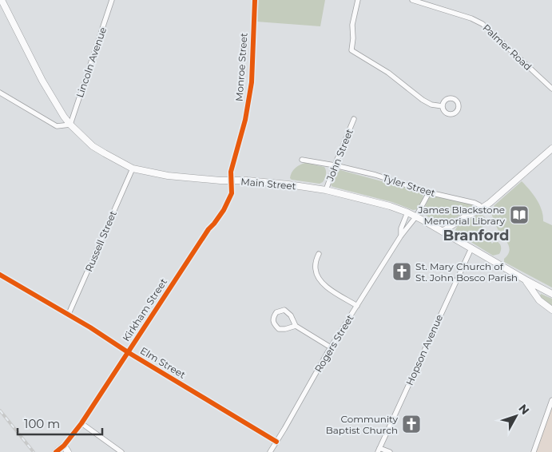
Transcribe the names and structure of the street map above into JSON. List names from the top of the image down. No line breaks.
{"streets":{"main road":["Main Street"],"street":["Palmer Road","Lincoln Avenue","Monroe Street","John Street","Tyler Street","Russell Street","Kirkham Street","Rogers Street","Hopson Avenue","Elm Street"]},"crossings":[["Lincoln Avenue","Main Street"],["Monroe Street","Main Street"],["Monroe Street","Kirkham Street"],["John Street","Main Street"],["John Street","Tyler Street"],["Main Street","Russell Street"],["Main Street","Kirkham Street"],["Main Street","Rogers Street"],["Main Street","Hopson Avenue"],["Tyler Street","Rogers Street"],["Russell Street","Elm Street"],["Kirkham Street","Elm Street"],["Rogers Street","Elm Street"]],"districts":["Branford"],"places":{"library":["James Blackstone Memorial Library"],"church":["St. Mary Church of St. John Bosco Parish","Community Baptist Church"]},"scale_bar":"100 m","north":"top right"}
